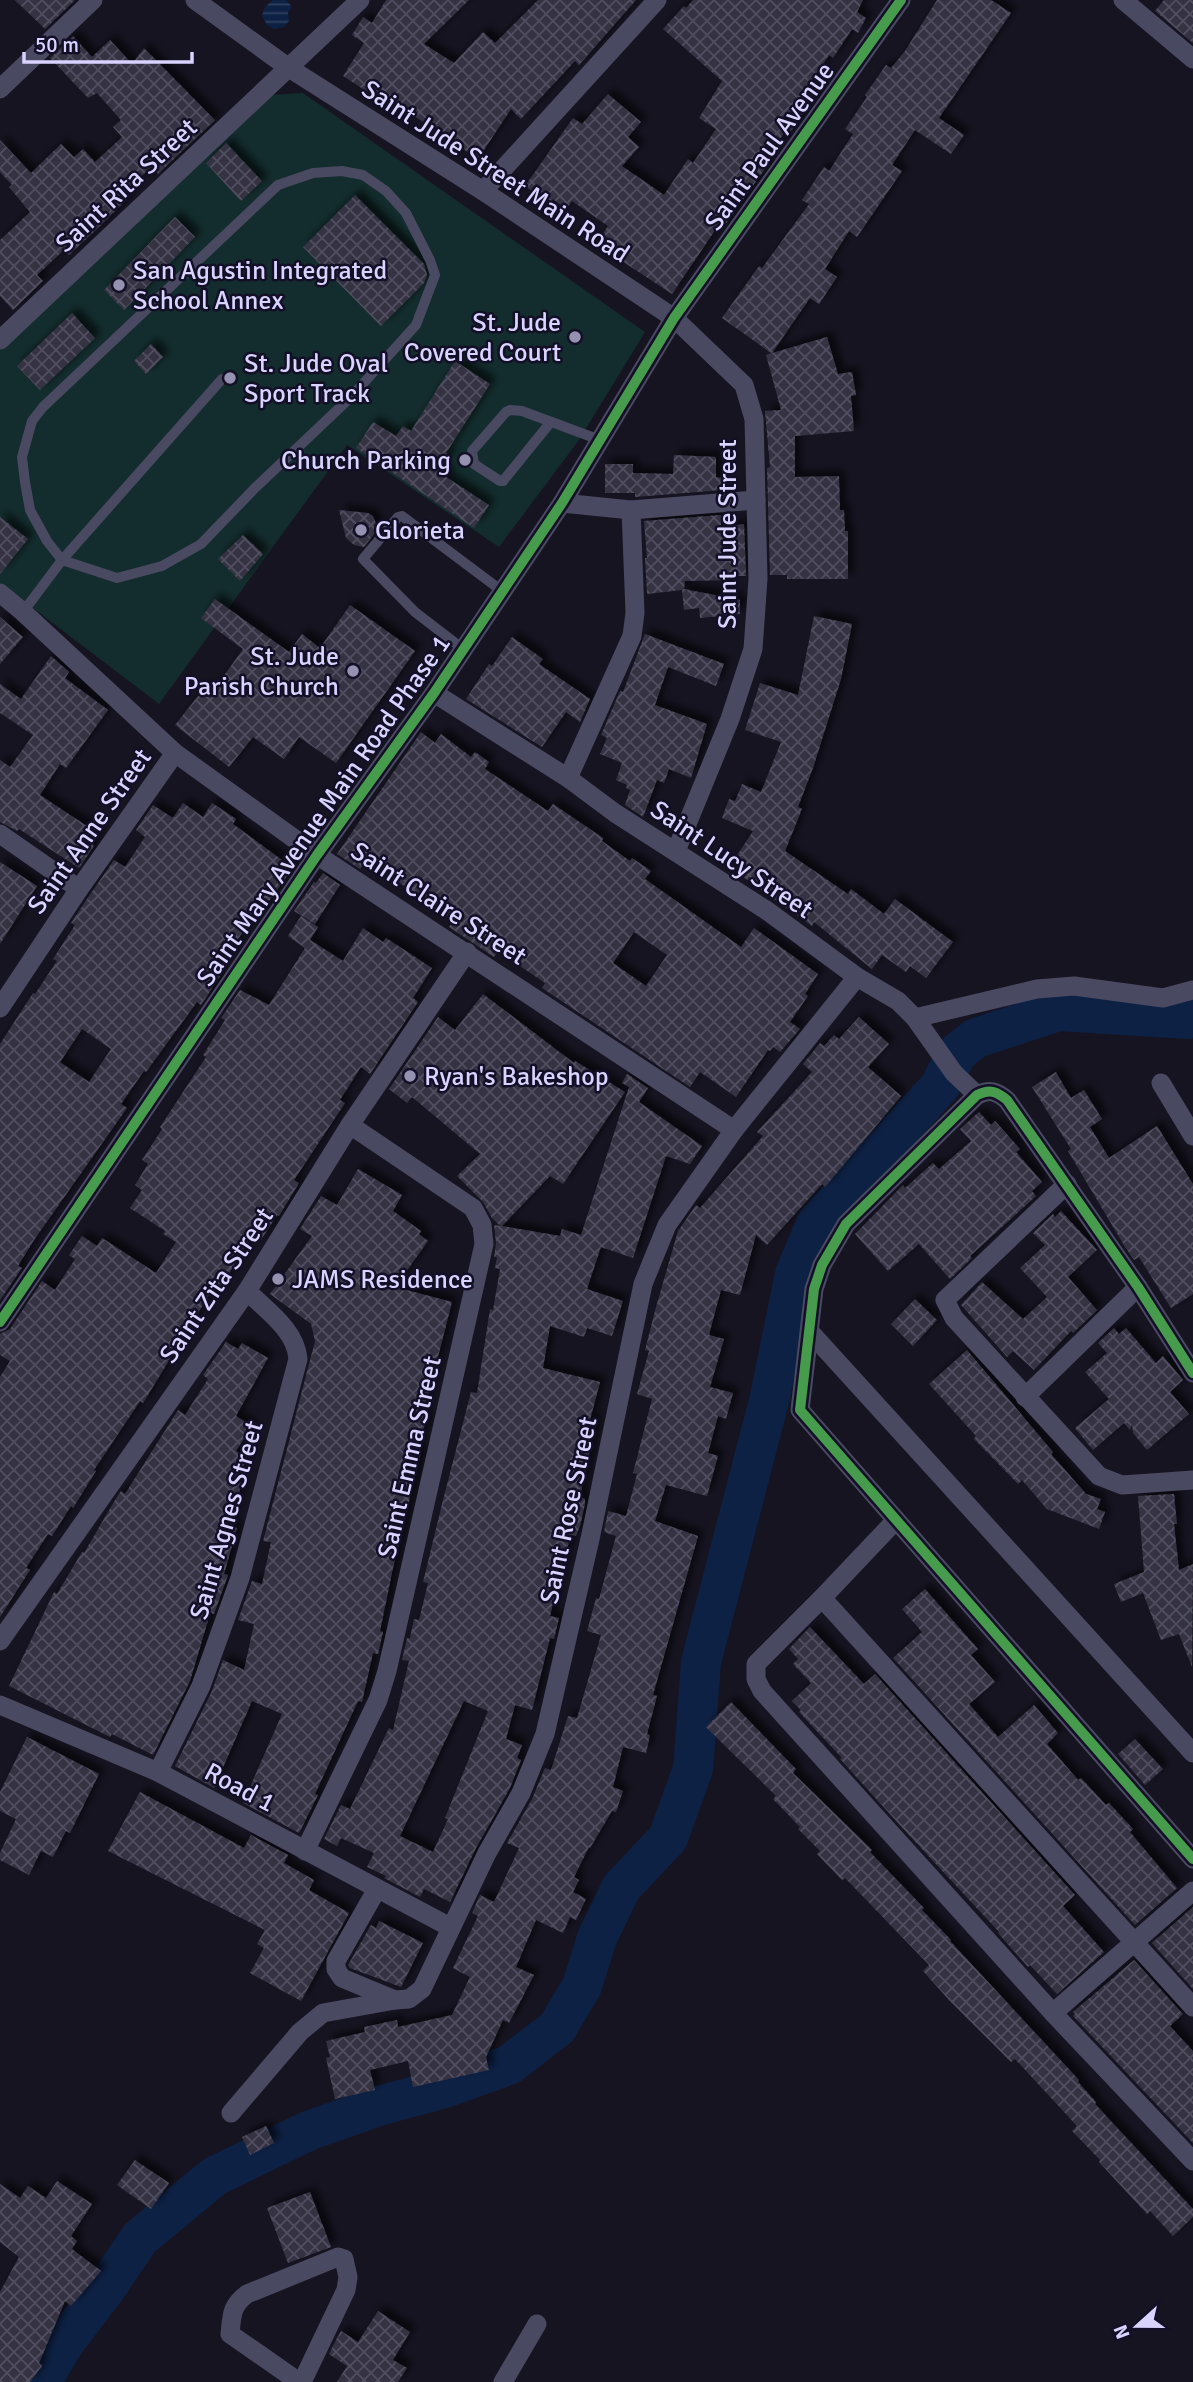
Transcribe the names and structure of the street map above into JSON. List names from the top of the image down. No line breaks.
{"streets":{"street":["Saint Paul Avenue","Saint Jude Street Main Road","Saint Rita Street","Saint Jude Street","Saint Mary Avenue Main Road Phase 1","Saint Anne Street","Saint Lucy Street","Saint Claire Street","Saint Zita Street","Saint Emma Street","Saint Rose Street","Saint Agnes Street","Road 1"]},"crossings":[["Saint Paul Avenue","Saint Jude Street Main Road"],["Saint Paul Avenue","Saint Jude Street"],["Saint Paul Avenue","Saint Mary Avenue Main Road Phase 1"],["Saint Jude Street Main Road","Saint Rita Street"],["Saint Jude Street Main Road","Saint Jude Street"],["Saint Jude Street Main Road","Saint Mary Avenue Main Road Phase 1"],["Saint Jude Street","Saint Mary Avenue Main Road Phase 1"],["Saint Jude Street","Saint Lucy Street"],["Saint Mary Avenue Main Road Phase 1","Saint Lucy Street"],["Saint Mary Avenue Main Road Phase 1","Saint Claire Street"],["Saint Anne Street","Saint Claire Street"],["Saint Lucy Street","Saint Rose Street"],["Saint Claire Street","Saint Zita Street"],["Saint Claire Street","Saint Rose Street"],["Saint Zita Street","Saint Emma Street"],["Saint Zita Street","Saint Agnes Street"],["Saint Emma Street","Road 1"],["Saint Rose Street","Road 1"],["Saint Agnes Street","Road 1"]],"places":["San Agustin Integrated School Annex","St. Jude Covered Court","St. Jude Oval Sport Track","Church Parking","Glorieta","St. Jude Parish Church","Ryan's Bakeshop","JAMS Residence"],"scale_bar":"50 m","north":"left"}
